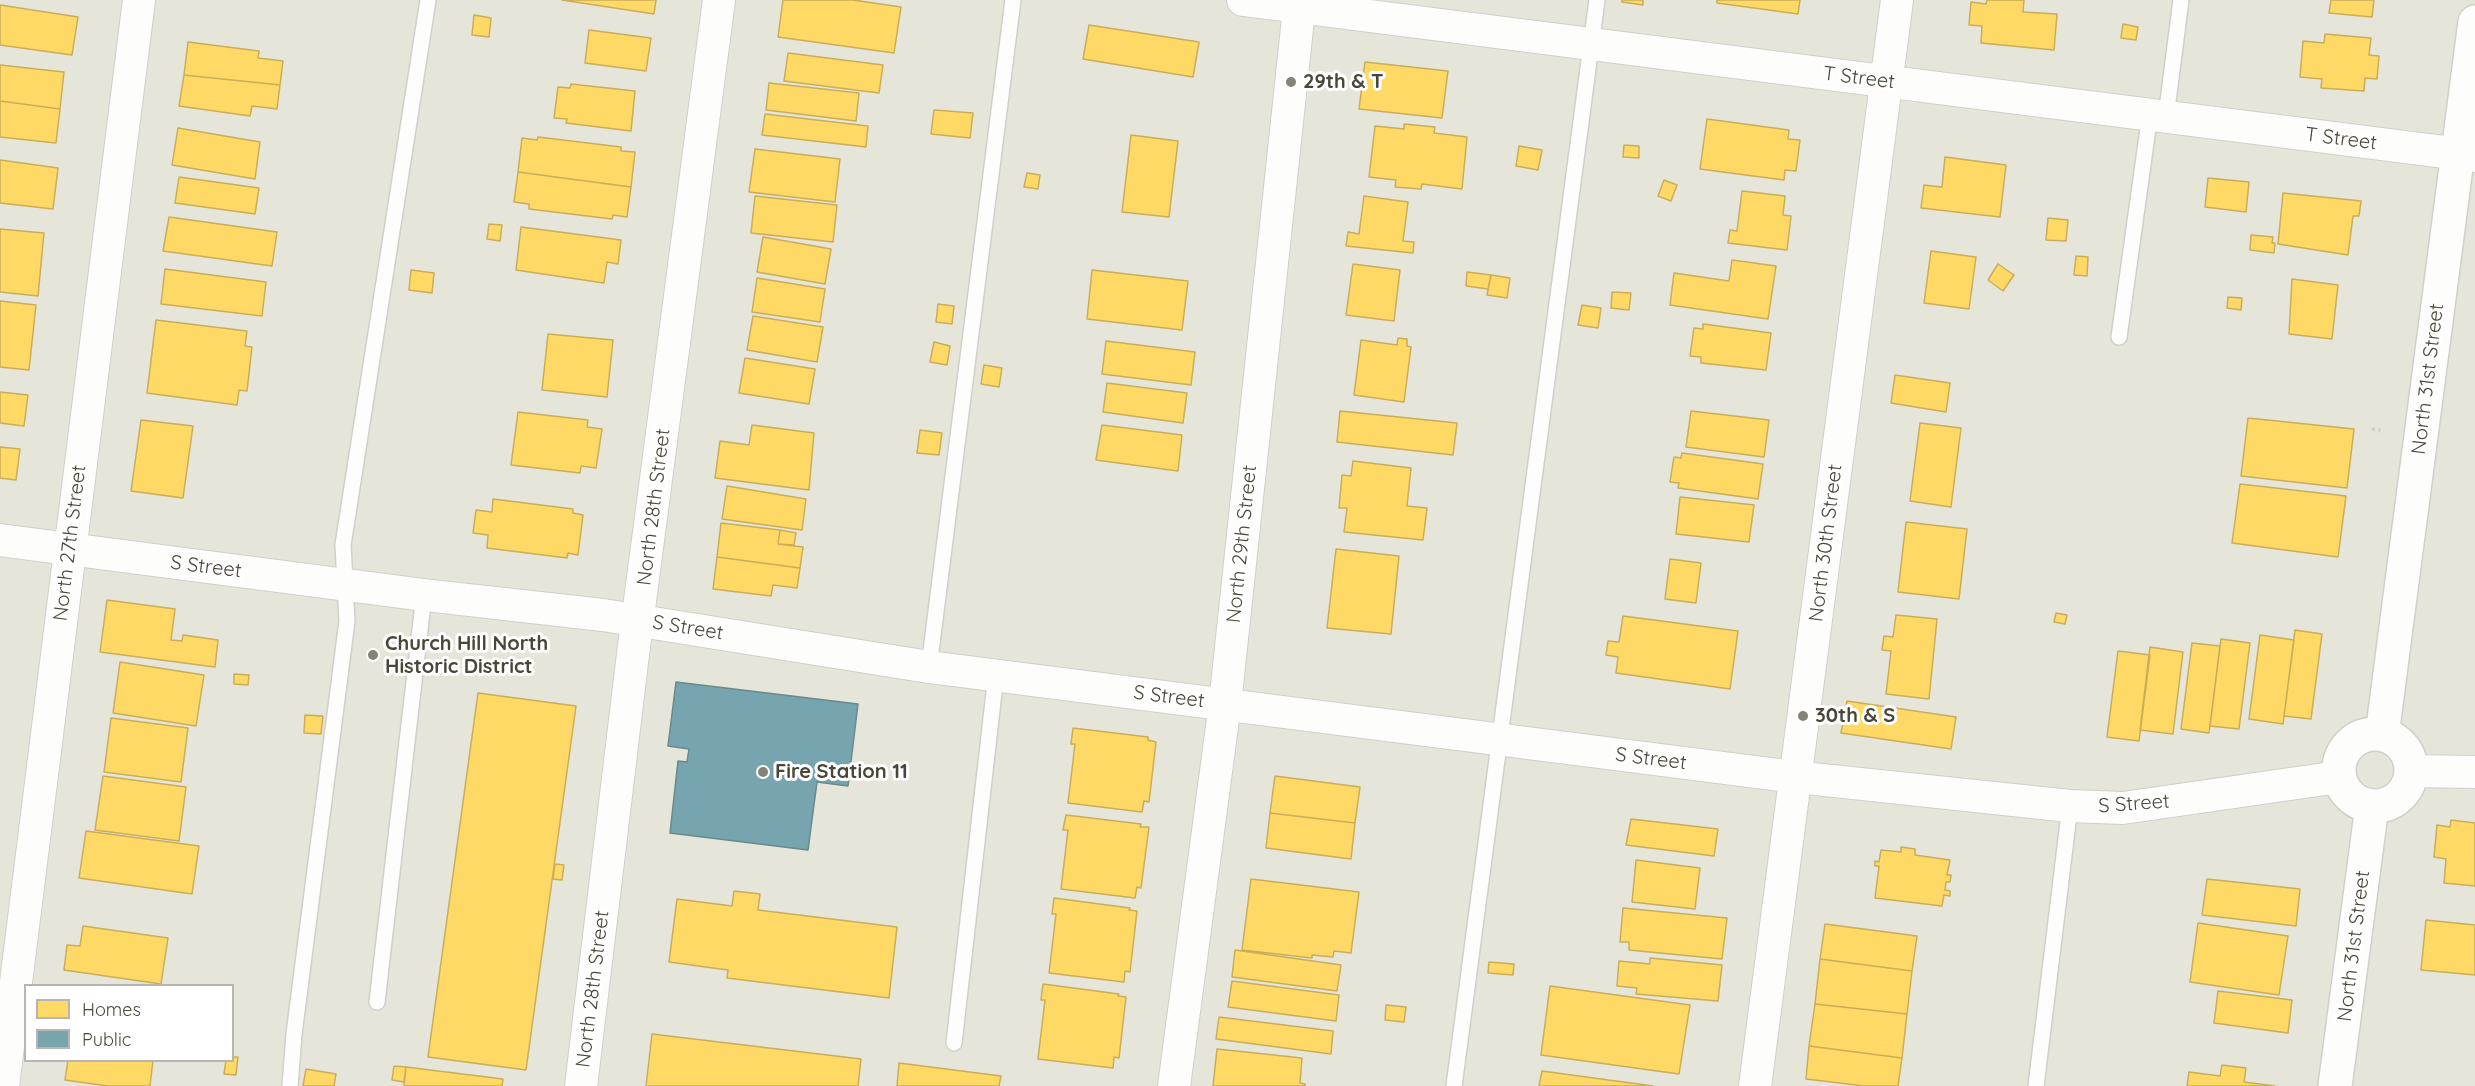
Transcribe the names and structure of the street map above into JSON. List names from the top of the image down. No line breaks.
{"streets":{"street":["T Street","North 31st Street","North 28th Street","North 27th Street","North 30th Street","North 29th Street","S Street"]},"crossings":[["T Street","North 31st Street"],["T Street","North 30th Street"],["T Street","North 29th Street"],["North 31st Street","S Street"],["North 28th Street","S Street"],["North 27th Street","S Street"],["North 30th Street","S Street"],["North 29th Street","S Street"]],"places":["29th & T","Church Hill North Historic District","30th & S","Fire Station 11"],"legend":["Homes","Public"]}
